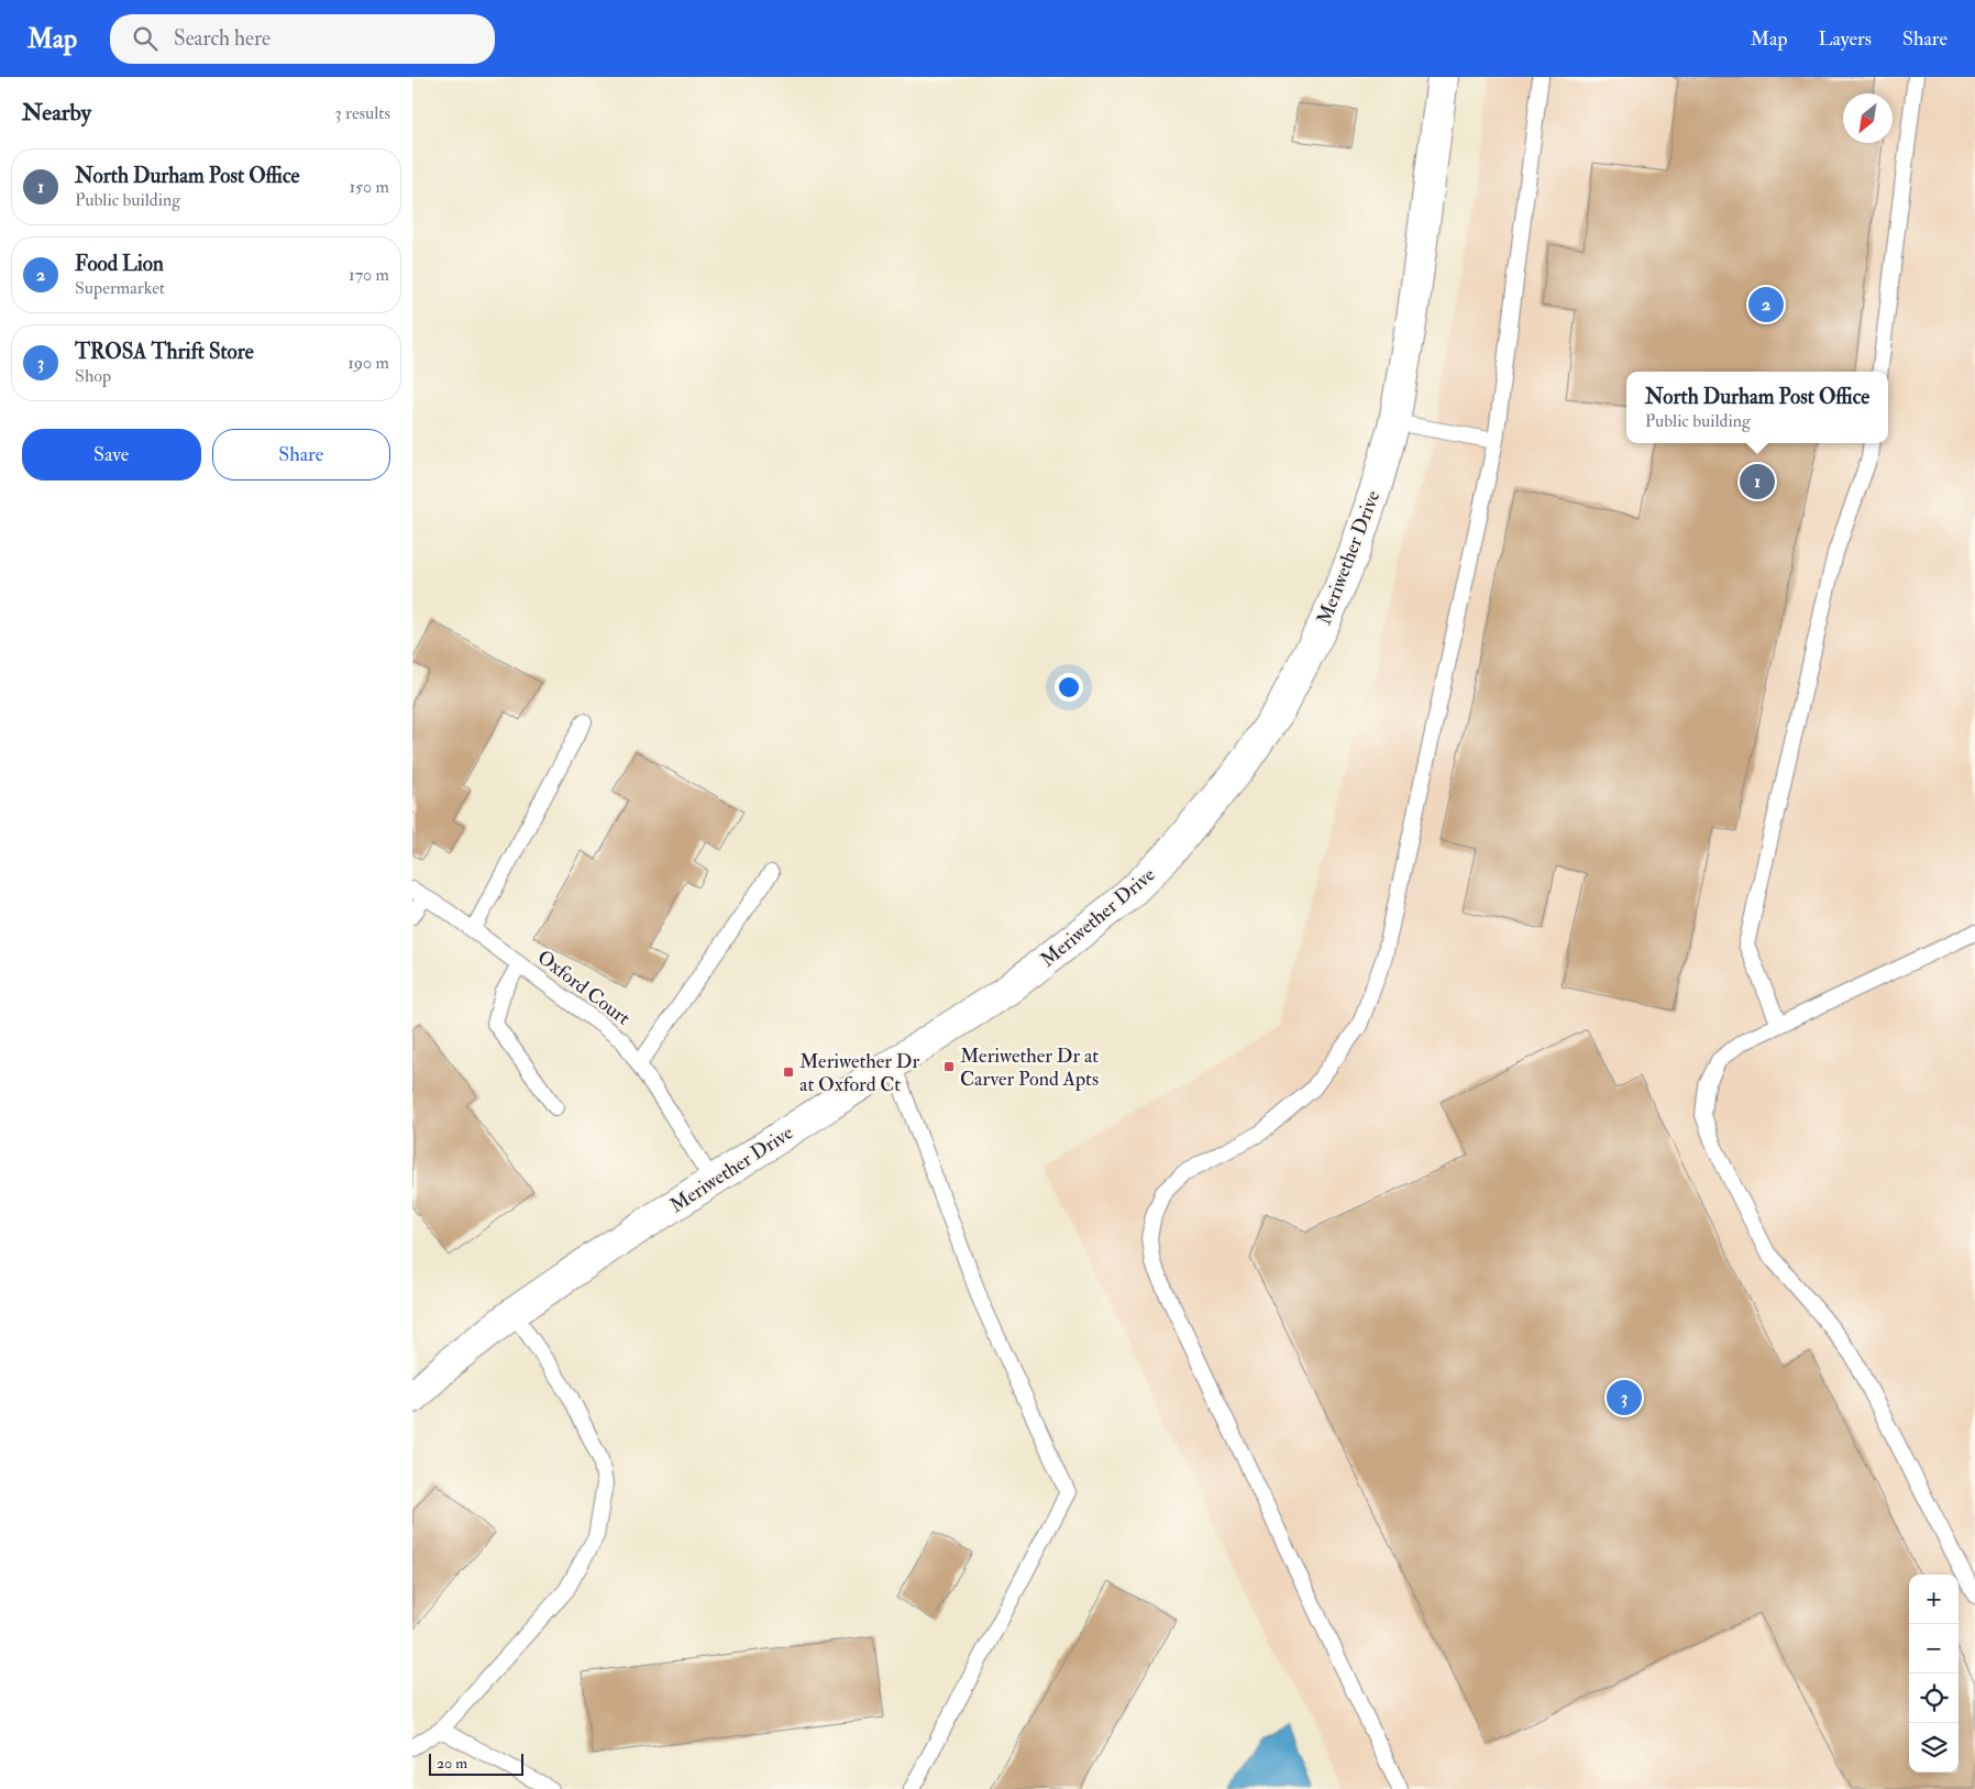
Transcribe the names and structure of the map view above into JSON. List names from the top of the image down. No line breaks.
{"streets":{"street":["Meriwether Drive"],"lane":["Oxford Court"]},"crossings":[["Meriwether Drive","Oxford Court"]],"places":{"transit":["Meriwether Dr at Carver Pond Apts","Meriwether Dr at Oxford Ct"]},"scale_bar":"20 m","north":"bottom left","page":{"header":"Map","search":"Search here","nav":["Map","Layers","Share"],"heading":["Nearby","3 results"],"list":[{"mark":"1","name":"North Durham Post Office","note":"Public building","value":"150 m"},{"mark":"2","name":"Food Lion","note":"Supermarket","value":"170 m"},{"mark":"3","name":"TROSA Thrift Store","note":"Shop","value":"190 m"}],"pins":["2","1","3"],"popup":["North Durham Post Office","Public building"],"buttons":["Save","Share"],"map_buttons":["+","−"],"scale":"20 m"}}
